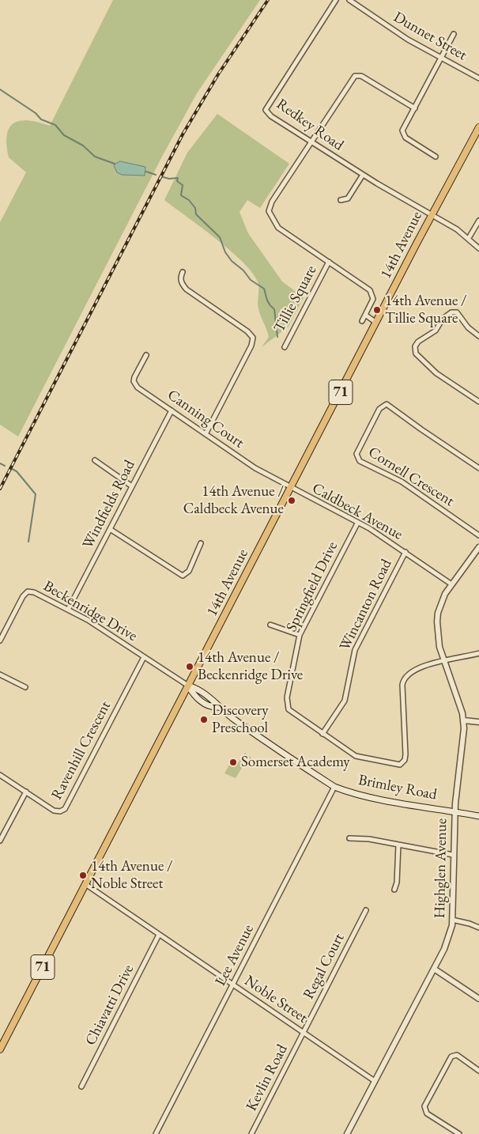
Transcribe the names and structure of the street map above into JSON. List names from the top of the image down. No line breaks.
{"streets":{"main road":["14th Avenue","71","Brimley Road"],"street":["Dunnet Street","Redkey Road","Tillie Square","Canning Court","Cornell Crescent","Windfields Road","Caldbeck Avenue","Springfield Drive","Wincanton Road","Beckenridge Drive","Ravenhill Crescent","Highglen Avenue","Lee Avenue","Regal Court","Noble Street","Chiavatti Drive","Kevlin Road"]},"crossings":[["Redkey Road","14th Avenue"],["Redkey Road","Tillie Square"],["14th Avenue","Canning Court"],["14th Avenue","Caldbeck Avenue"],["14th Avenue","Beckenridge Drive"],["14th Avenue","Brimley Road"],["14th Avenue","Noble Street"],["Canning Court","Windfields Road"],["Canning Court","Caldbeck Avenue"],["Windfields Road","Beckenridge Drive"],["Caldbeck Avenue","Springfield Drive"],["Caldbeck Avenue","Wincanton Road"],["Caldbeck Avenue","Highglen Avenue"],["Springfield Drive","Wincanton Road"],["Springfield Drive","Highglen Avenue"],["Beckenridge Drive","Ravenhill Crescent"],["Beckenridge Drive","Brimley Road"],["Brimley Road","Highglen Avenue"],["Brimley Road","Lee Avenue"],["Highglen Avenue","Noble Street"],["Lee Avenue","Noble Street"],["Regal Court","Noble Street"],["Regal Court","Kevlin Road"],["Noble Street","Chiavatti Drive"],["Noble Street","Kevlin Road"]],"places":["14th Avenue / Tillie Square","14th Avenue / Caldbeck Avenue","14th Avenue / Beckenridge Drive","Discovery Preschool","Somerset Academy","14th Avenue / Noble Street"]}
